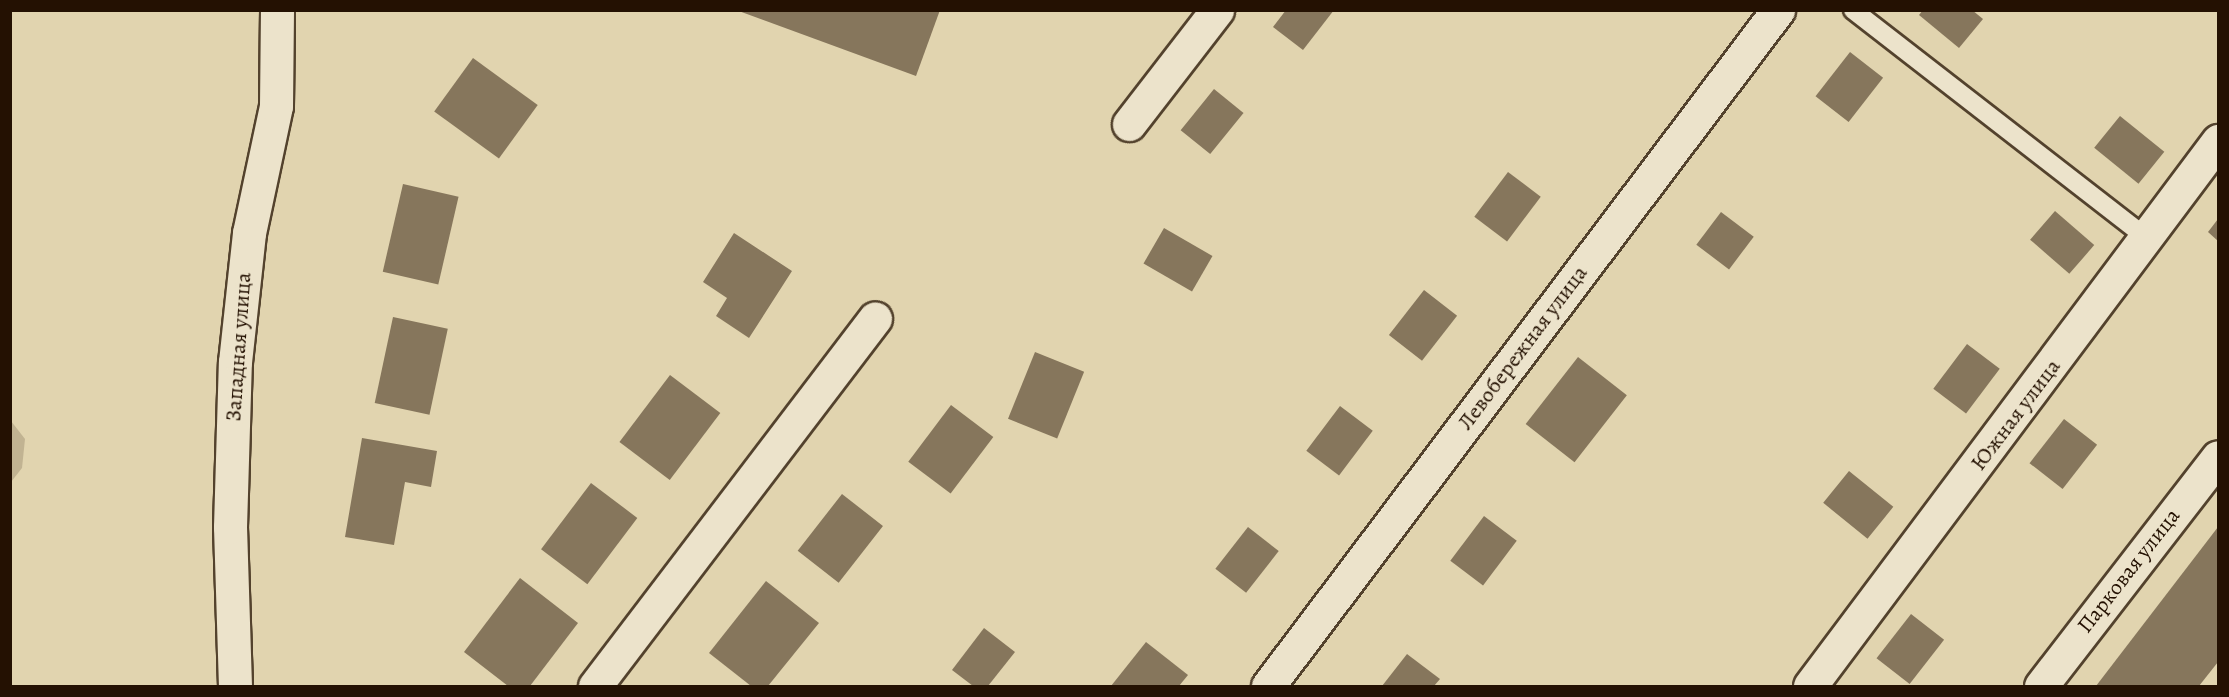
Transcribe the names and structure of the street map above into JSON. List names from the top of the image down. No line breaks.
{"streets":{"street":["Западная улица","Левобережная улица","Южная улица","Парковая улица"]}}
